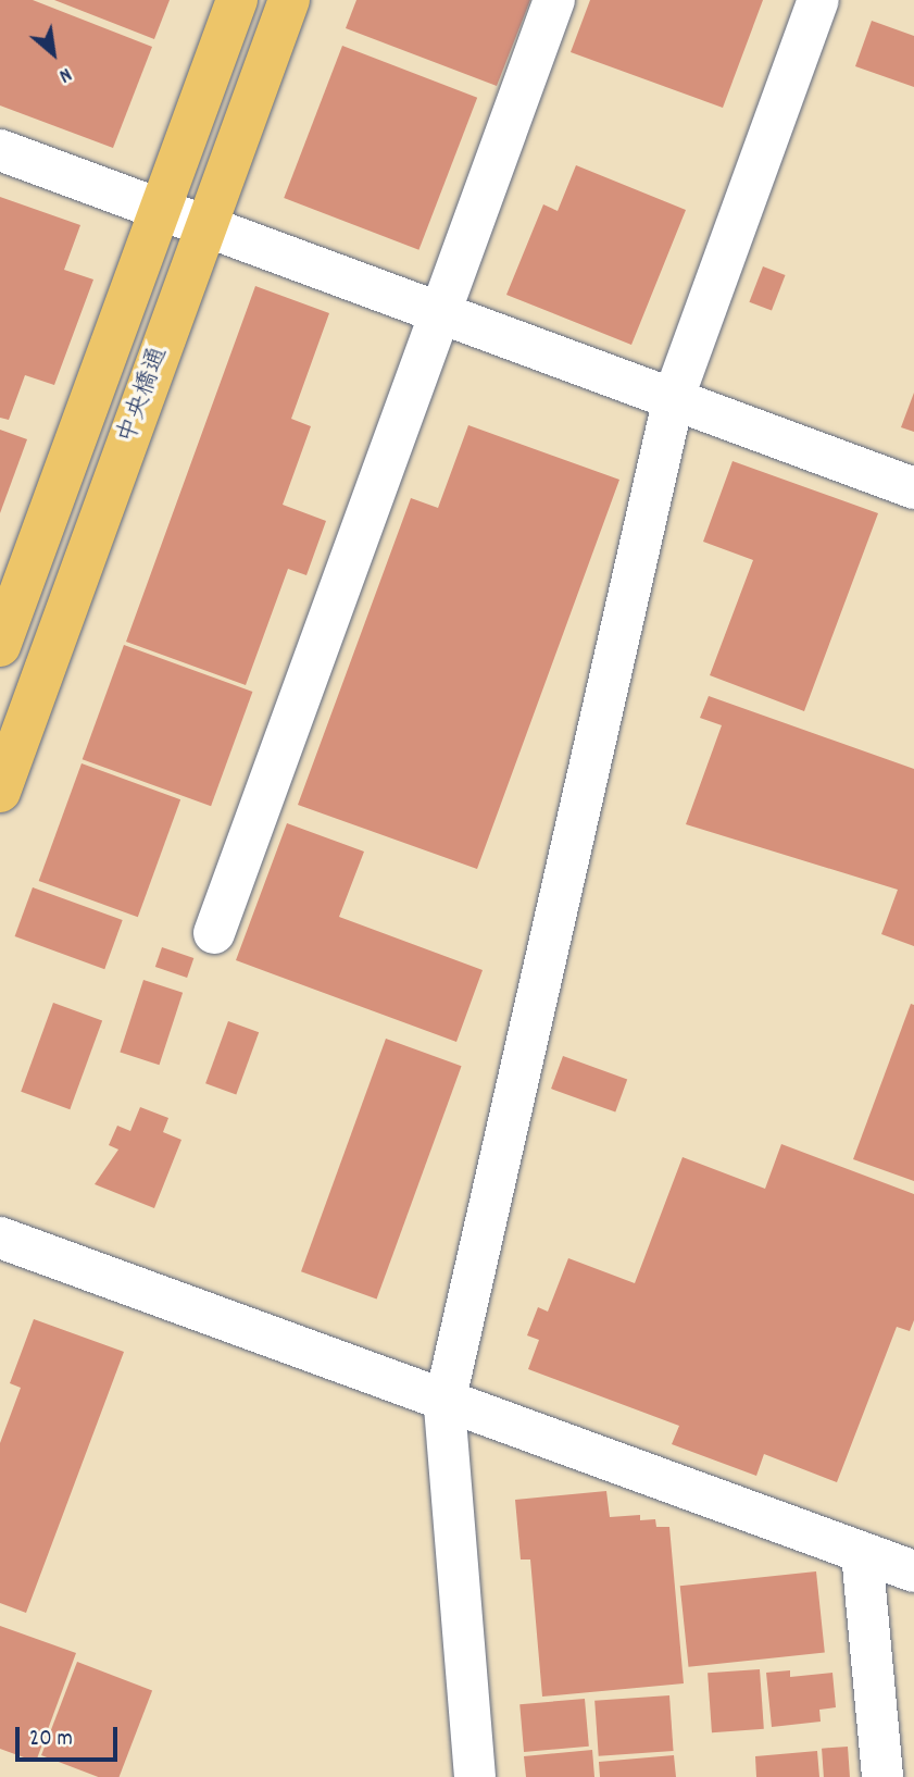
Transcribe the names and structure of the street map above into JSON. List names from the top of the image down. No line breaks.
{"streets":{"main road":["中央橋通"]},"scale_bar":"20 m","north":"bottom right"}
